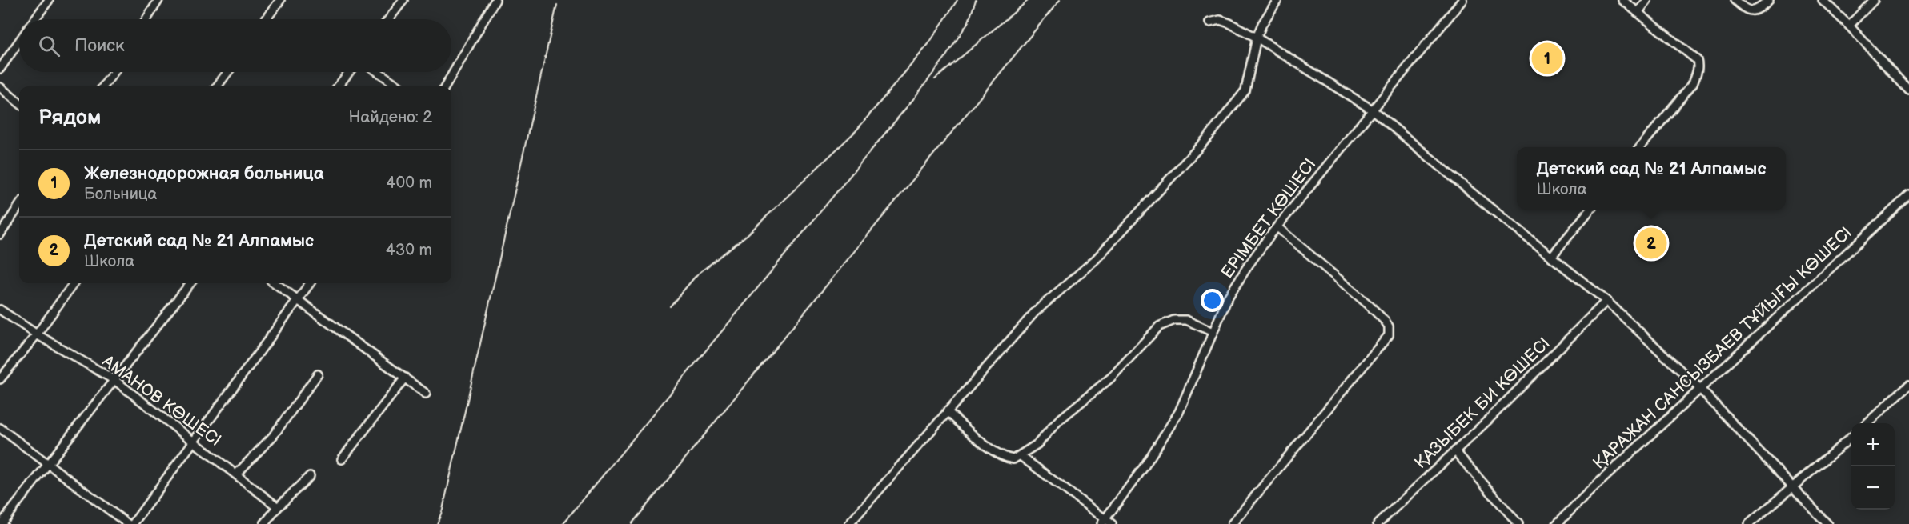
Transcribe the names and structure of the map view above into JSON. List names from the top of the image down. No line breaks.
{"streets":{"street":["ЕРІМБЕТ КӨШЕСІ","ҚАРАЖАН САНСЫЗБАЕВ ТҰЙЫҒЫ КӨШЕСІ","АМАНОВ КӨШЕСІ","ҚАЗЫБЕК БИ КӨШЕСІ"]},"page":{"search":"Поиск","pins":["1","2"],"heading":["Рядом","Найдено: 2"],"popup":["Детский сад № 21 Алпамыс","Школа"],"list":[{"mark":"1","name":"Железнодорожная больница","note":"Больница","value":"400 m"},{"mark":"2","name":"Детский сад № 21 Алпамыс","note":"Школа","value":"430 m"}],"map_buttons":["+","−"]}}
